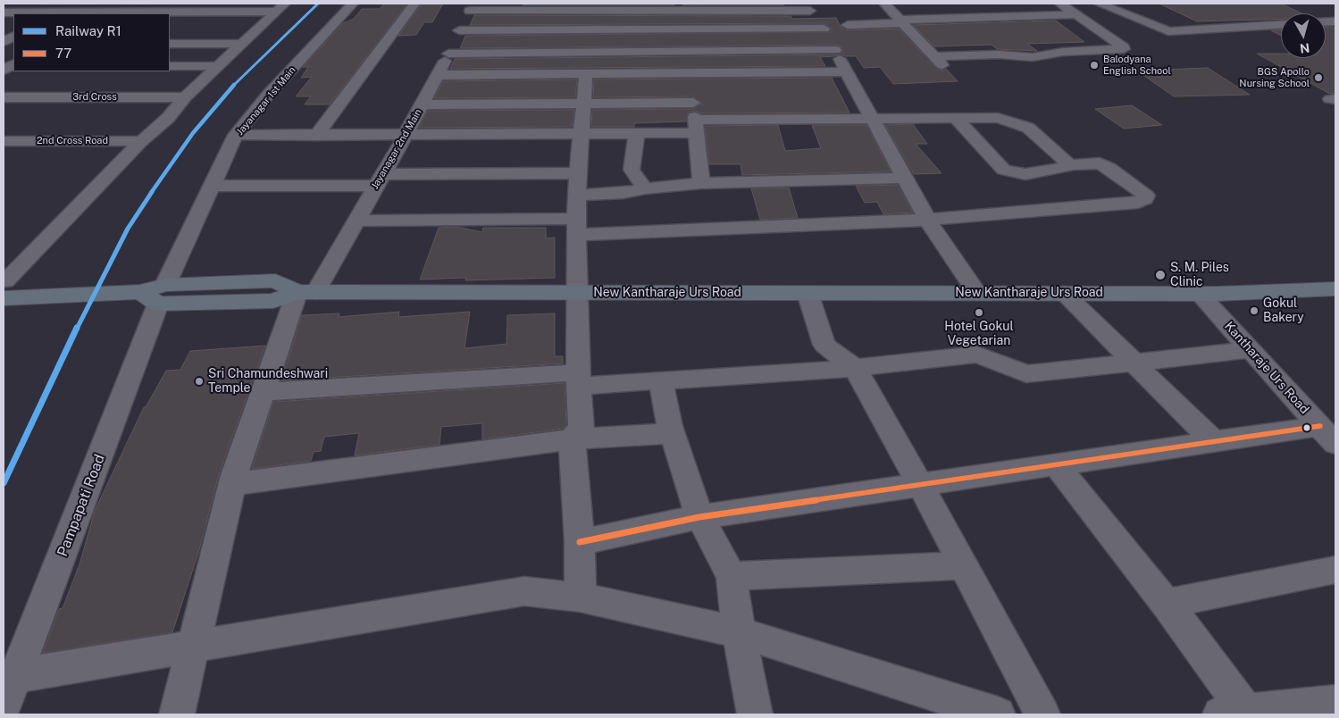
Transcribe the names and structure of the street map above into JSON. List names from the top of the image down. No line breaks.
{"streets":{"main road":["New Kantharaje Urs Road"],"street":["3rd Cross","Jayanagar 1st Main","2nd Cross Road","Jayanagar 2nd Main","Kantharaje Urs Road","Pampapati Road"]},"crossings":[["Jayanagar 1st Main","New Kantharaje Urs Road"],["Jayanagar 1st Main","Pampapati Road"],["Jayanagar 2nd Main","New Kantharaje Urs Road"],["New Kantharaje Urs Road","Kantharaje Urs Road"],["New Kantharaje Urs Road","Pampapati Road"]],"places":["Balodyana English School","BGS Apollo Nursing School","S. M. Piles Clinic","Gokul Bakery","Hotel Gokul Vegetarian","Sri Chamundeshwari Temple"],"lines":["rail line R1","transit line 77"],"legend":["Railway R1","77"],"north":"bottom"}
